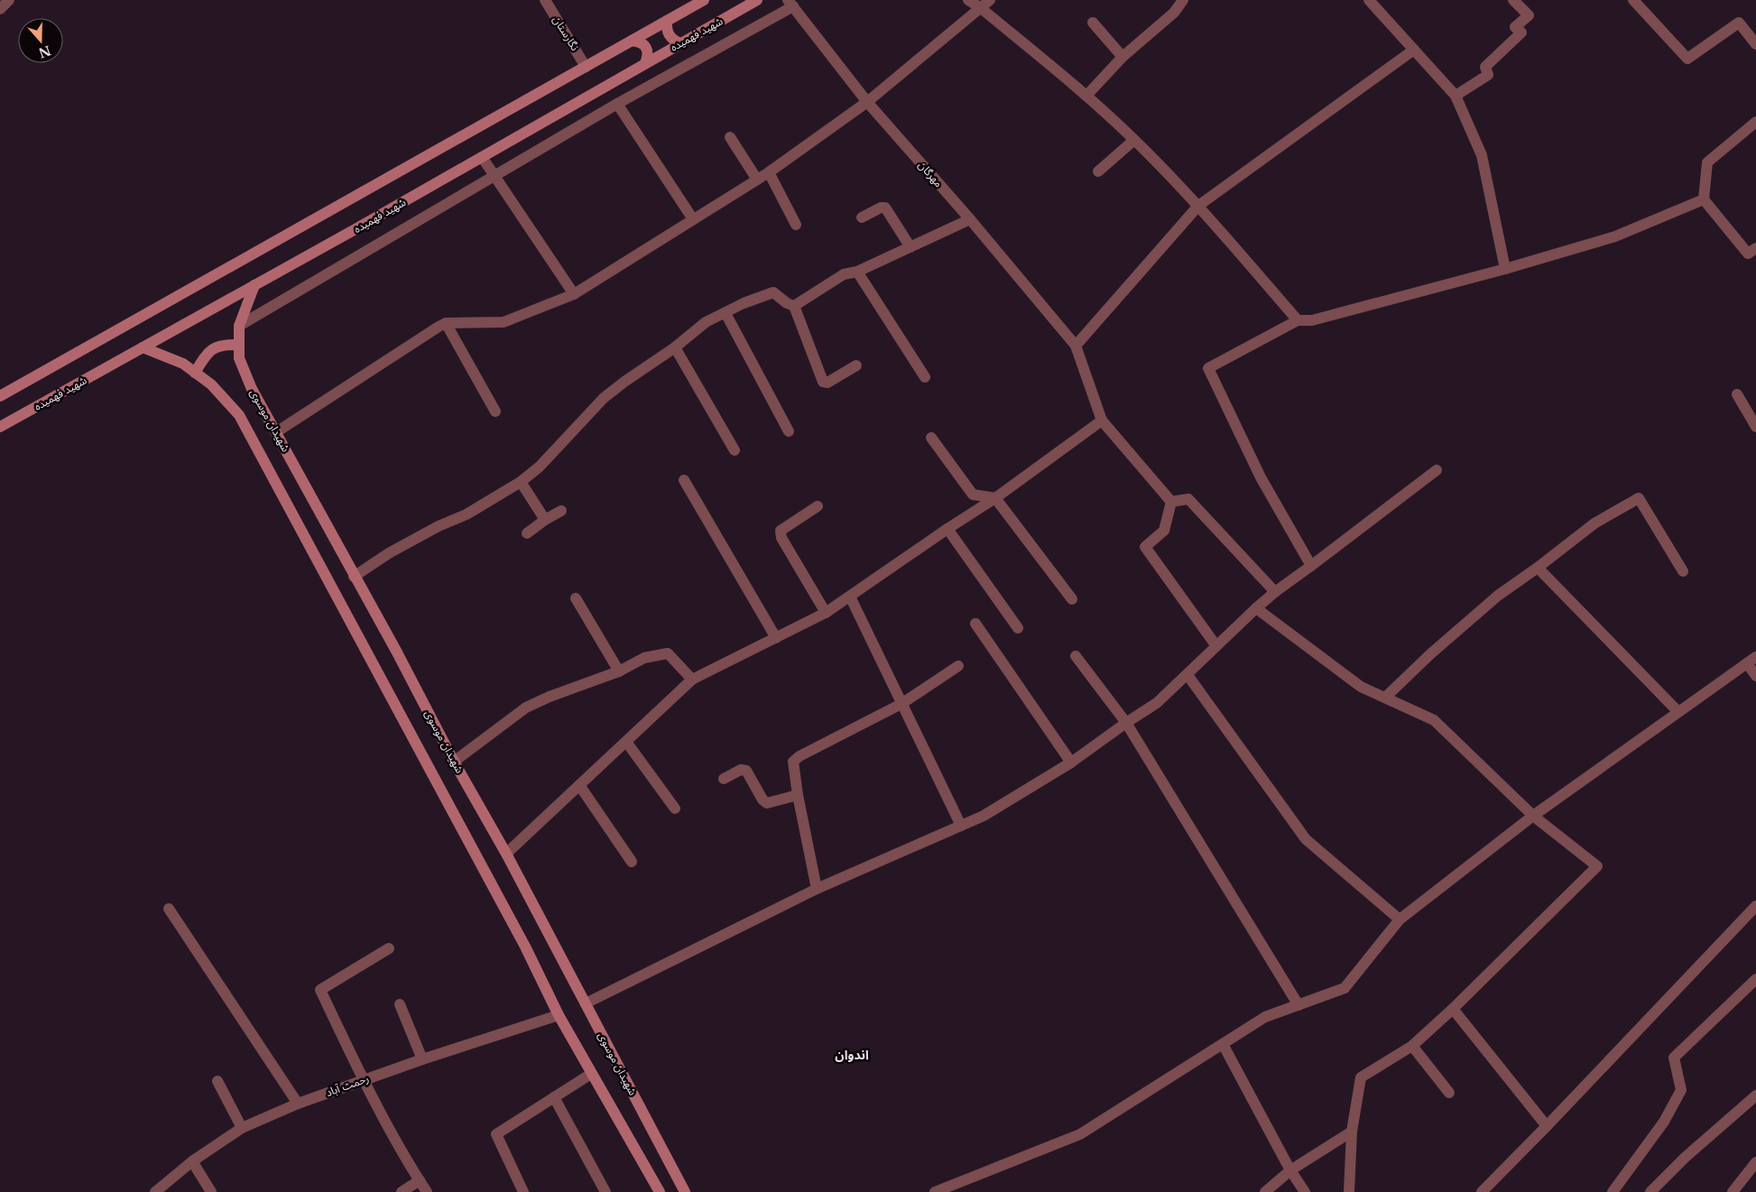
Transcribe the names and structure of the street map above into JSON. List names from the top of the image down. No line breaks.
{"streets":{"street":["نگارستان","شهید فهمیده","مهرگان","شهیدان موسوی","رحمت آباد"]},"crossings":[["شهید فهمیده","شهیدان موسوی"]],"districts":["اندوان"],"north":"bottom"}
